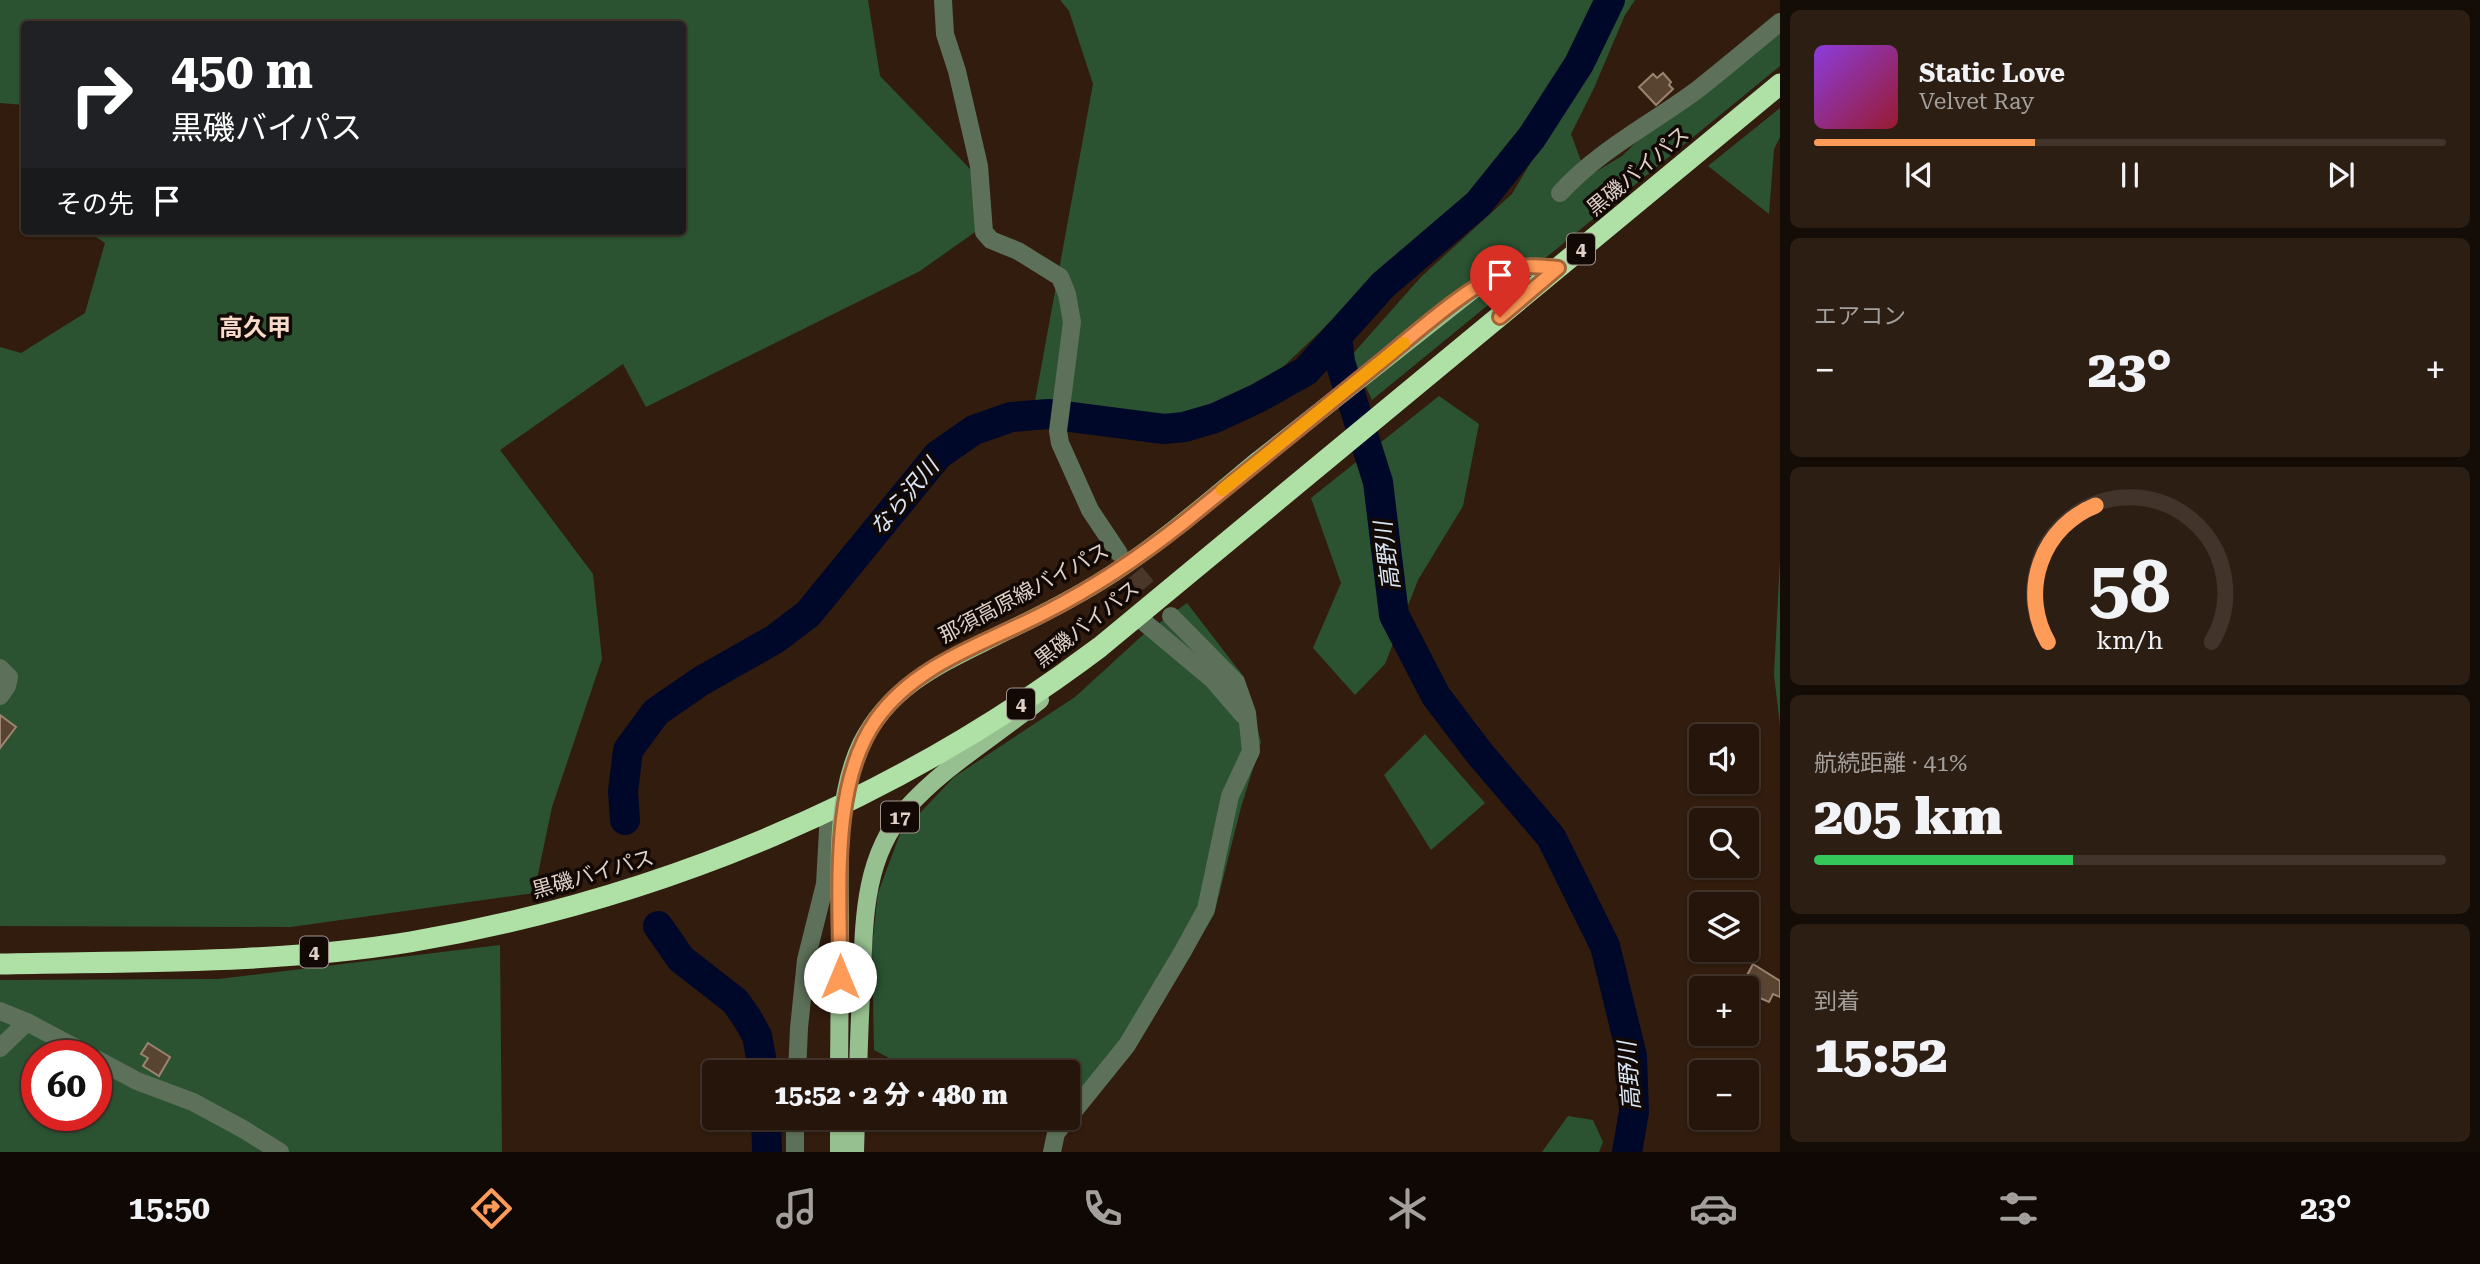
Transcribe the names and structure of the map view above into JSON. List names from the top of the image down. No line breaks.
{"streets":{"highway":["黒磯バイパス","4"],"main road":["那須高原線バイパス","17"]},"crossings":[["黒磯バイパス","那須高原線バイパス"],["黒磯バイパス","17"]],"districts":["高久甲"],"water":["なら沢川","高野川"],"page":{"turn":["450 m","黒磯バイパス"],"song":["Static Love","Velvet Ray"],"then":"その先","tile":["エアコン",["航続距離 · 41%","205 km"],["到着","15:52"]],"heat":["−","23°","+"],"map_buttons":["+","−"],"limit":"60","trip":"15:52 · 2 分 · 480 m","tabs":["15:50","23°"],"gauge":["58","km/h"]}}
